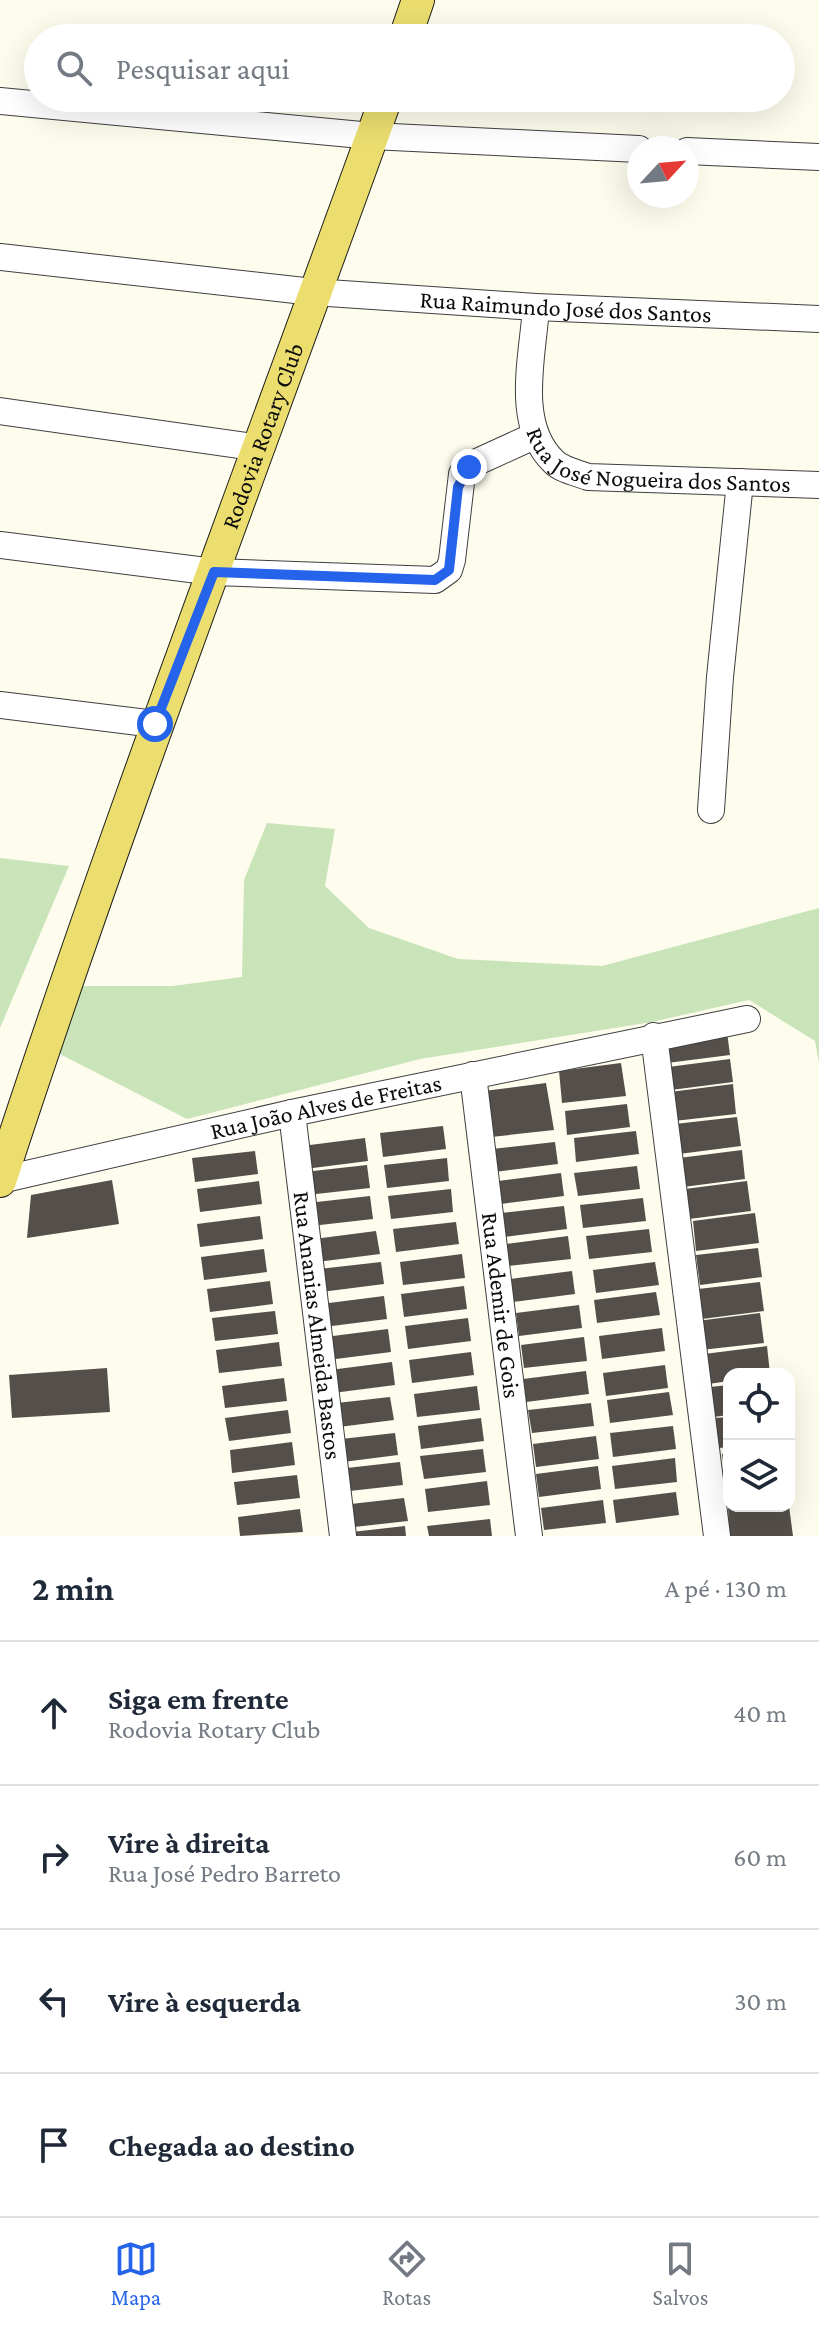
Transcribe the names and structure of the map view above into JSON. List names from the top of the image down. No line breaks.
{"streets":{"main road":["Rodovia Rotary Club"],"street":["Rua Raimundo José dos Santos","Rua José Nogueira dos Santos","Rua João Alves de Freitas","Rua Ademir de Gois","Rua Ananias Almeida Bastos"]},"crossings":[["Rua Raimundo José dos Santos","Rodovia Rotary Club"],["Rua Raimundo José dos Santos","Rua José Nogueira dos Santos"],["Rodovia Rotary Club","Rua João Alves de Freitas"],["Rua João Alves de Freitas","Rua Ademir de Gois"],["Rua João Alves de Freitas","Rua Ananias Almeida Bastos"]],"north":"top right","page":{"search":"Pesquisar aqui","heading":["2 min","A pé · 130 m"],"list":[["Siga em frente","Rodovia Rotary Club","40 m"],["Vire à direita","Rua José Pedro Barreto","60 m"],["Vire à esquerda","30 m"],"Chegada ao destino"],"nav":["Mapa","Rotas","Salvos"]}}
